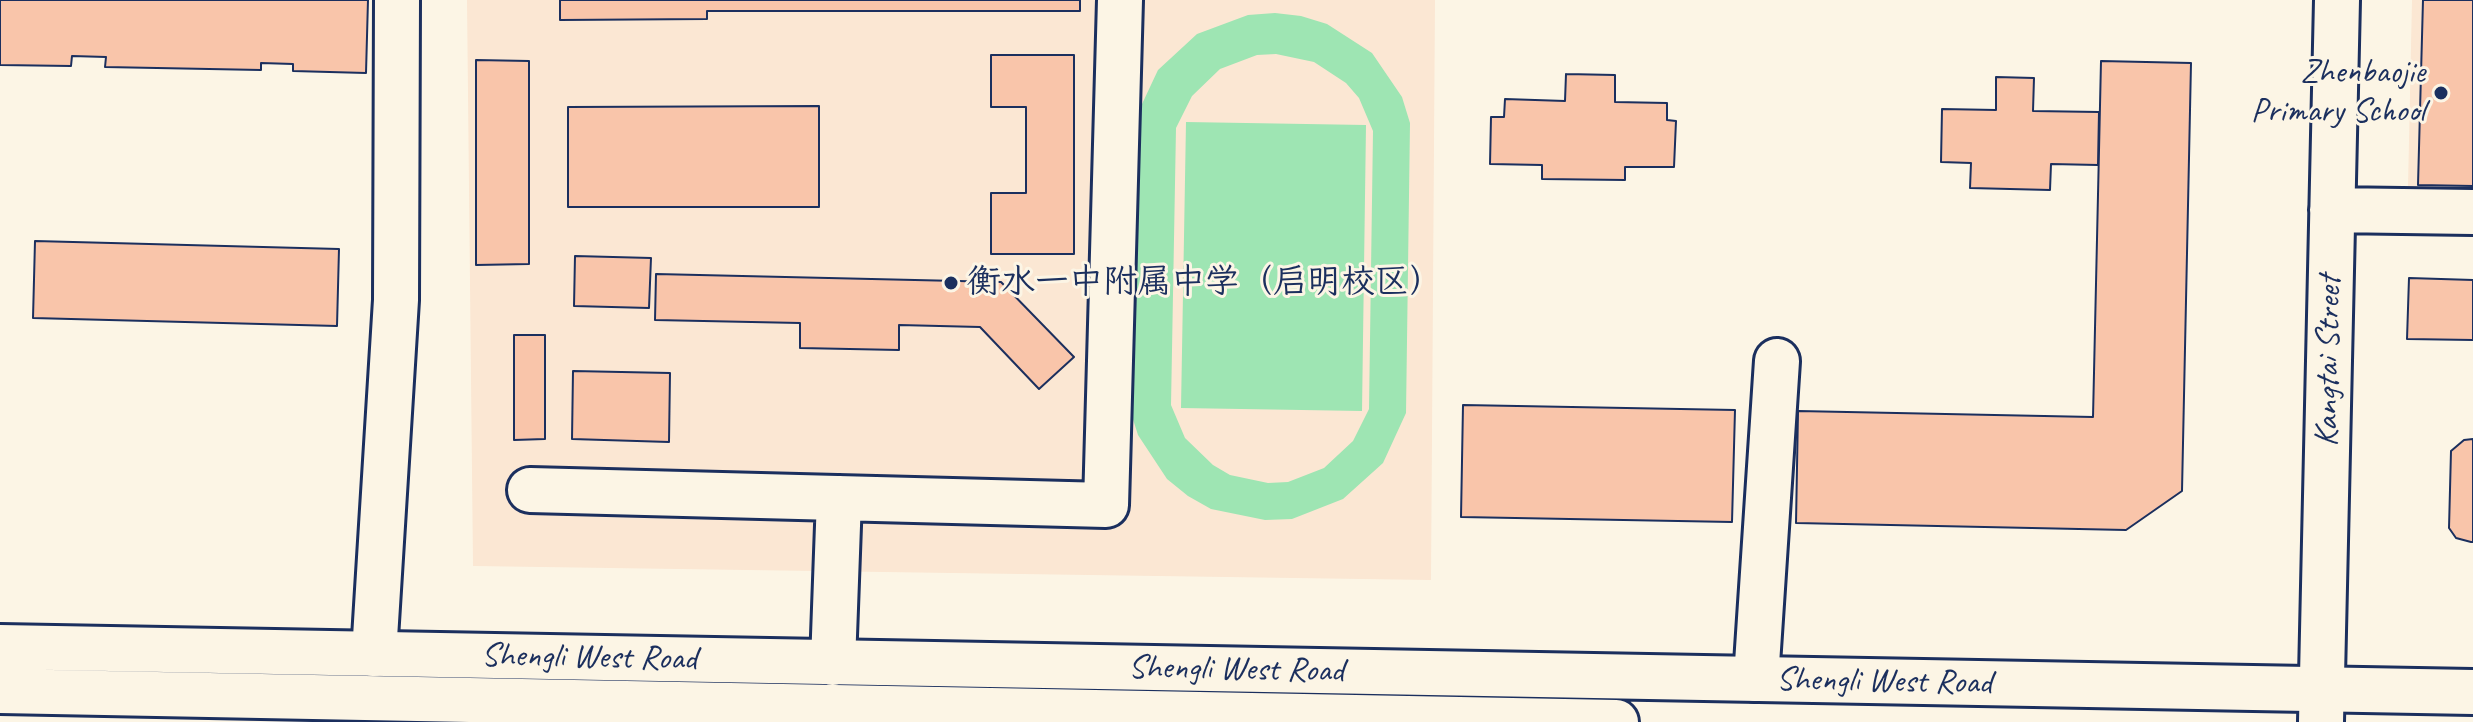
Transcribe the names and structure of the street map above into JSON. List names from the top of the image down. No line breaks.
{"streets":{"main road":["Kangtai Street","Shengli West Road"]},"crossings":[["Kangtai Street","Shengli West Road"]],"places":["Zhenbaojie Primary School","衡水一中附属中学（启明校区）"]}
